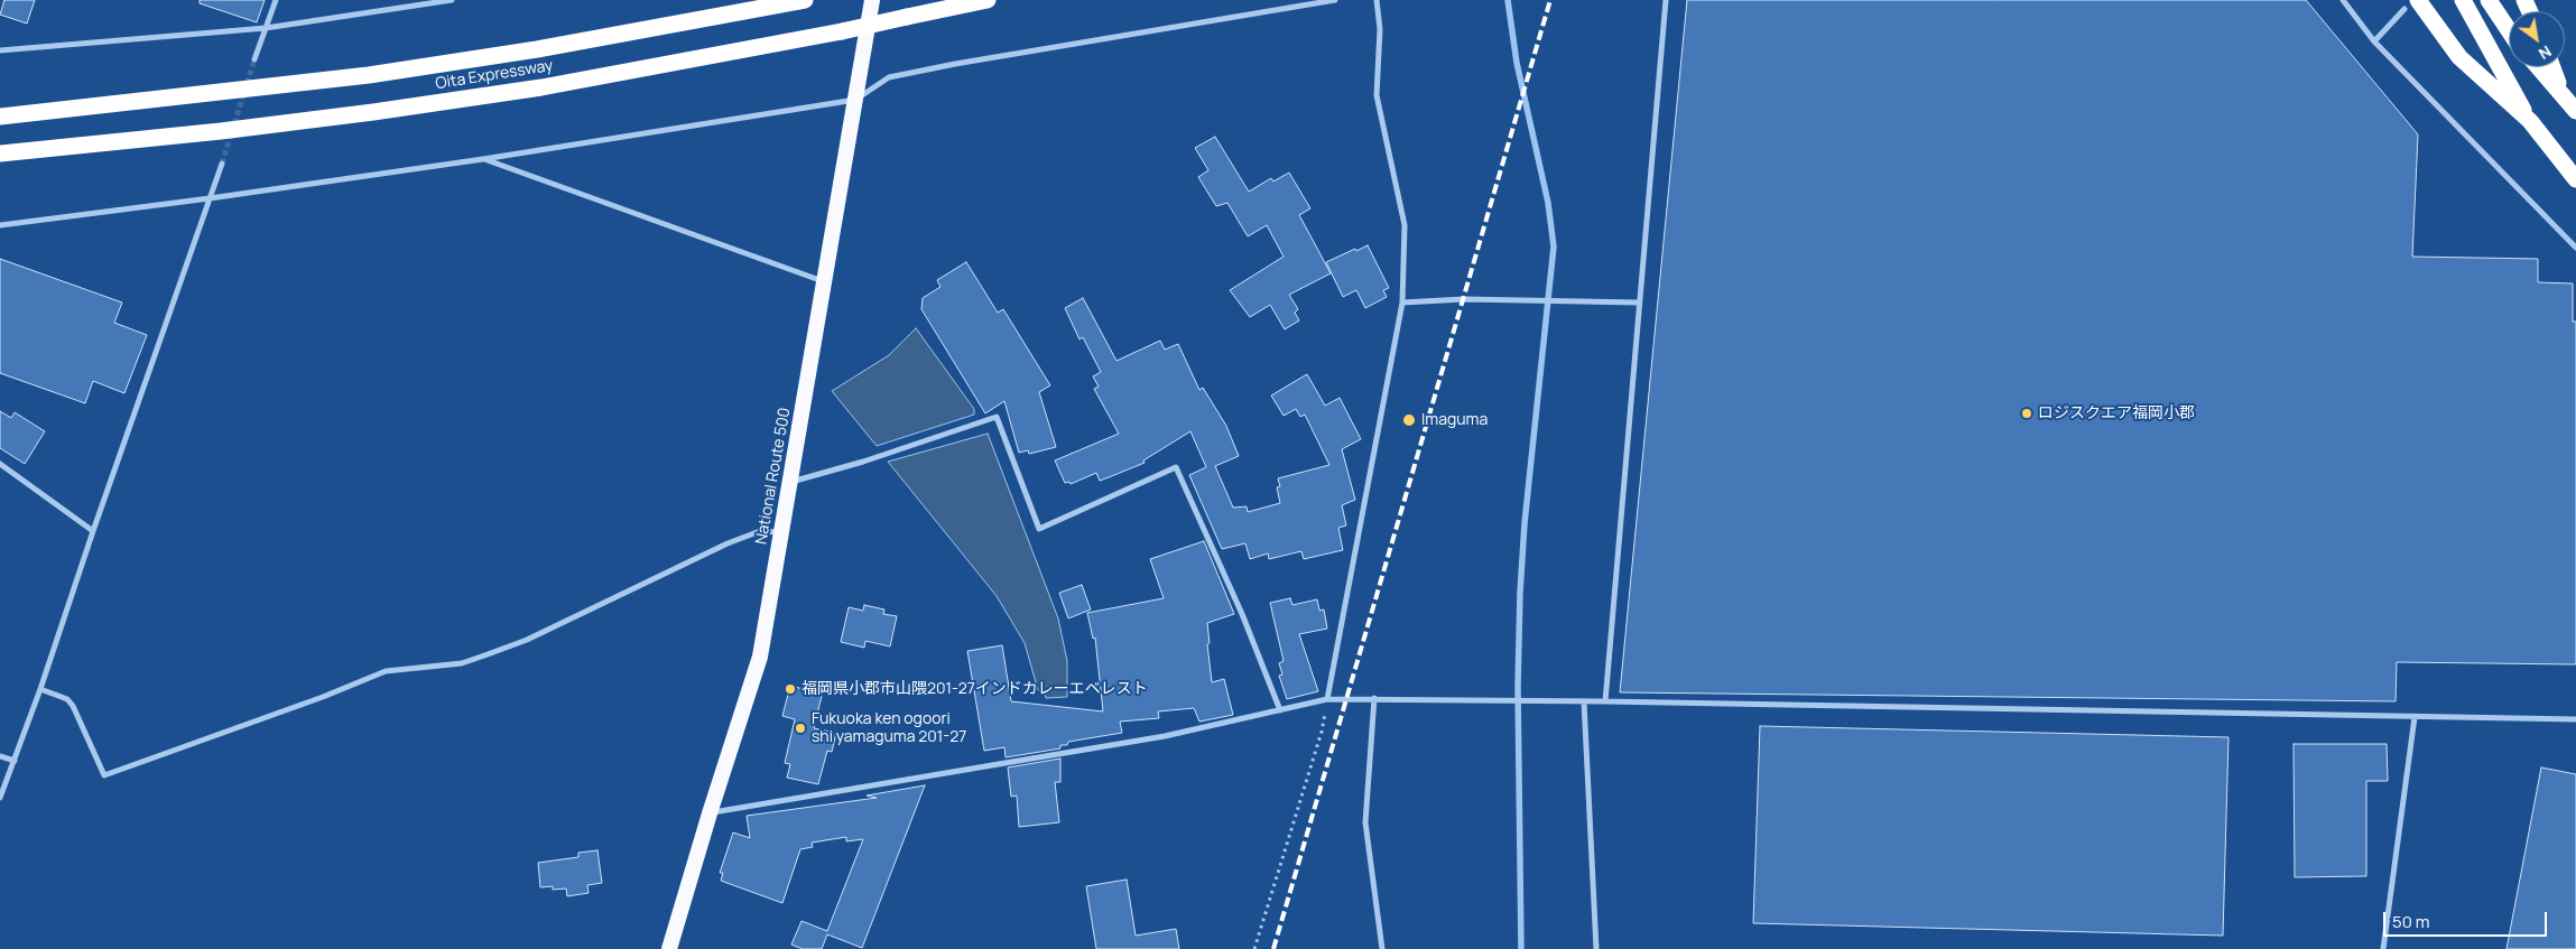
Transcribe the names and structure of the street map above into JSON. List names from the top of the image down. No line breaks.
{"streets":{"highway":["Oita Expressway","National Route 500"]},"places":["ロジスクエア福岡小郡","Imaguma","福岡県小郡市山隈201-27インドカレーエベレスト","Fukuoka ken ogoori shi yamaguma 201-27"],"scale_bar":"50 m","north":"bottom right"}
